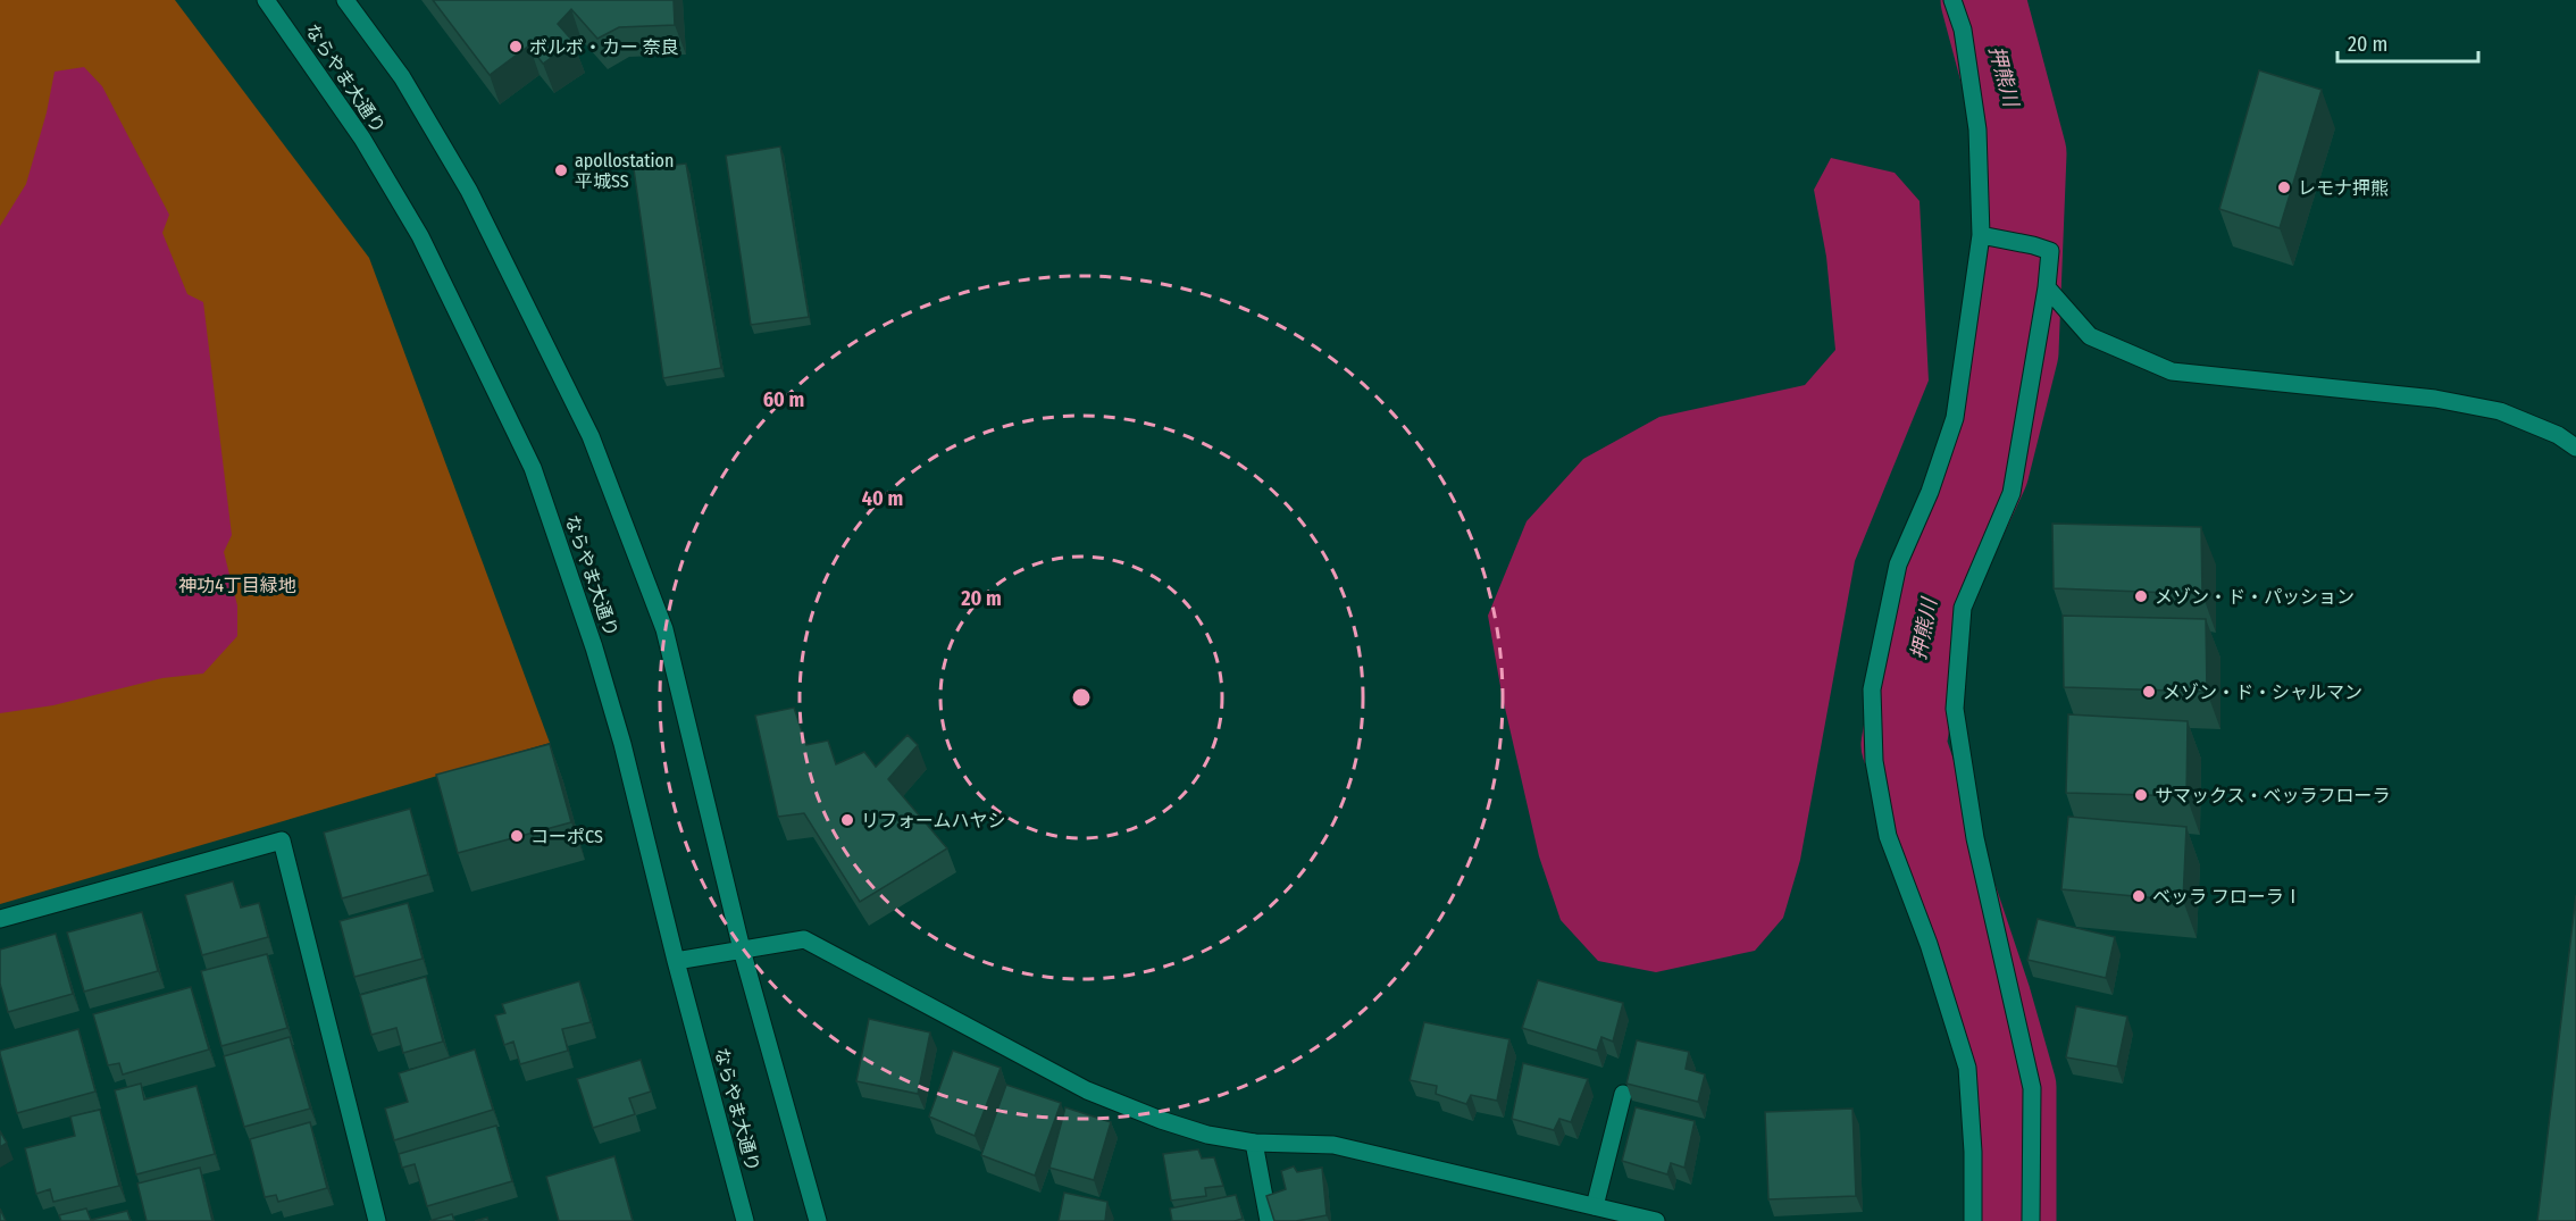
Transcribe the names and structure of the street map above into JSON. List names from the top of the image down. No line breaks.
{"streets":{"street":["ならやま大通り"]},"water":["押熊川"],"parks":["神功4丁目緑地"],"places":["ボルボ・カー 奈良","apollostation 平城SS","レモナ押熊","メゾン・ド・パッション","メゾン・ド・シャルマン","サマックス・ベッラフローラ","リフォームハヤシ","コーポCS","ベッラ フローラⅠ"],"scale_bar":"20 m","rings":["60 m","40 m","20 m"]}
